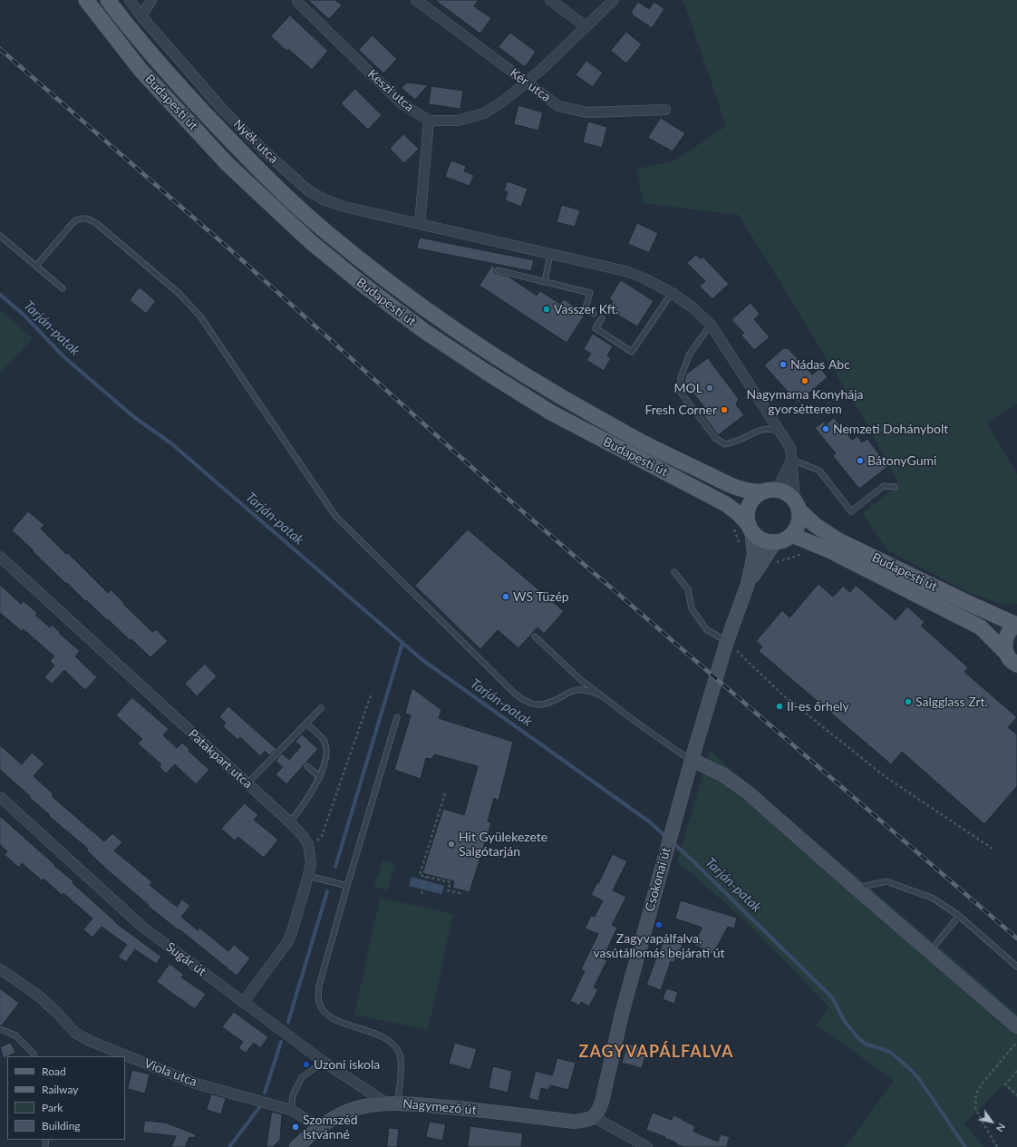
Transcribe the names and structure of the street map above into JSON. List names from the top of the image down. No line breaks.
{"streets":{"main road":["Budapesti út","Csokonai út","Nagymező út"],"street":["Kér utca","Keszi utca","Nyék utca","Patakpart utca","Sugár út","Viola utca"]},"crossings":[["Budapesti út","Csokonai út"],["Patakpart utca","Sugár út"],["Csokonai út","Nagymező út"],["Sugár út","Nagymező út"],["Viola utca","Nagymező út"]],"districts":["ZAGYVAPÁLFALVA"],"water":["Tarján-patak"],"places":["Vasszer Kft.","Nádas Abc","Nagymama Konyhája gyorsétterem","MOL","Fresh Corner","Nemzeti Dohánybolt","BátonyGumi","WS Tüzép","Salgglass Zrt.","II-es őrhely","Hit Gyülekezete Salgótarján","Zagyvapálfalva, vasútállomás bejárati út","Uzoni iskola","Szomszéd Istvánné"],"legend":["Road","Railway","Park","Building"],"north":"bottom right"}
